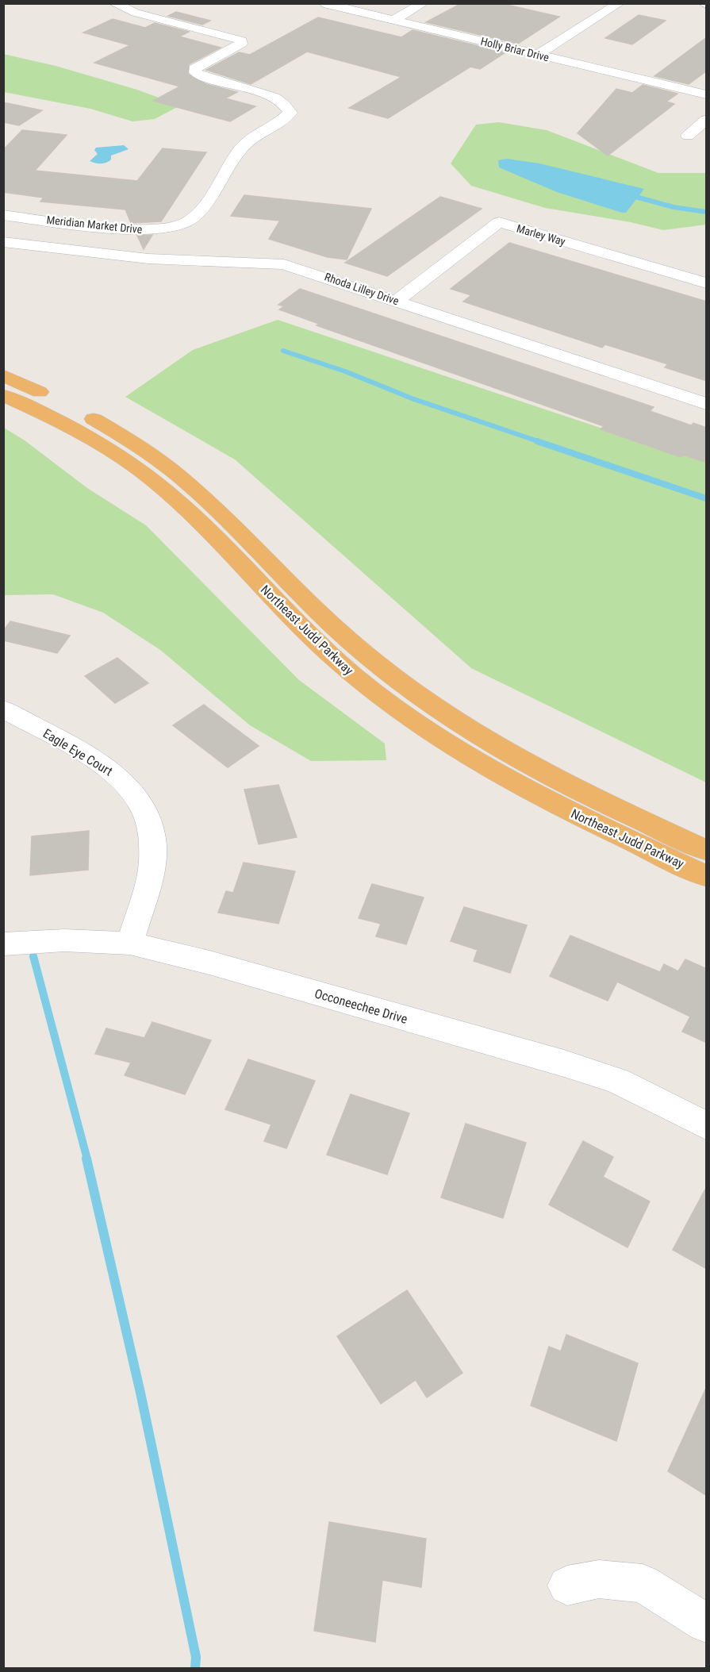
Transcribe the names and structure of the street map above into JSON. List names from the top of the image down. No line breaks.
{"streets":{"highway":["Northeast Judd Parkway"],"street":["Holly Briar Drive","Meridian Market Drive","Marley Way","Rhoda Lilley Drive","Eagle Eye Court","Occoneechee Drive"]},"crossings":[["Marley Way","Rhoda Lilley Drive"],["Eagle Eye Court","Occoneechee Drive"]]}
